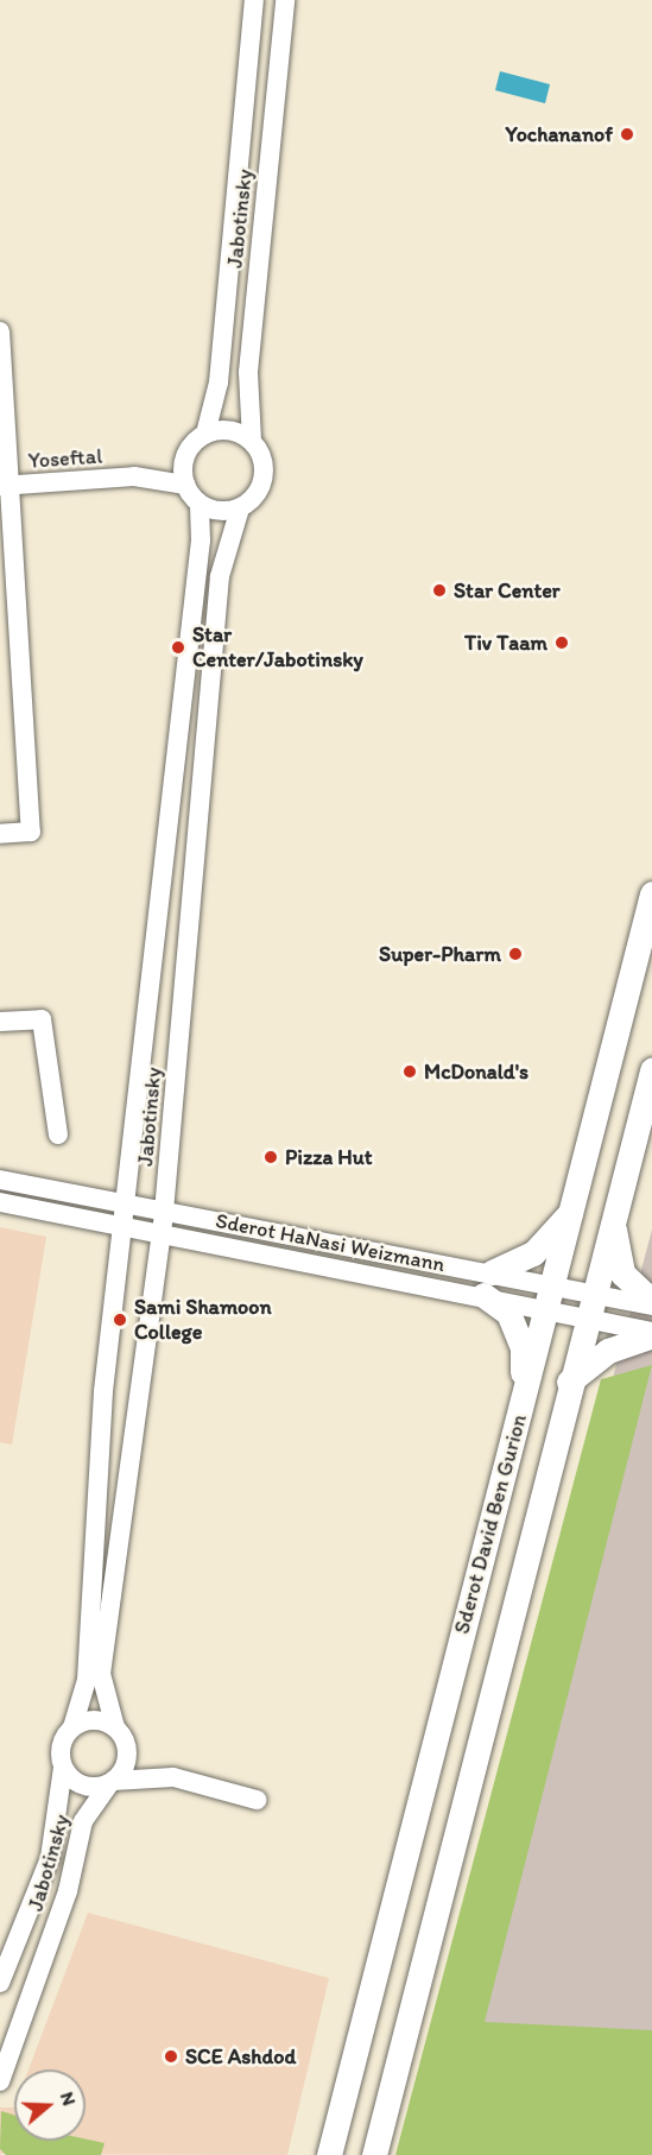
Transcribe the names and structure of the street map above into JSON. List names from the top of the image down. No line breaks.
{"streets":{"main road":["Sderot David Ben Gurion"],"street":["Jabotinsky","Yoseftal","Sderot HaNasi Weizmann"]},"crossings":[["Jabotinsky","Yoseftal"],["Jabotinsky","Sderot HaNasi Weizmann"],["Sderot HaNasi Weizmann","Sderot David Ben Gurion"]],"places":["Yochananof","Star Center","Tiv Taam","Star Center/Jabotinsky","Super-Pharm","McDonald's","Pizza Hut","Sami Shamoon College","SCE Ashdod"],"north":"right"}
